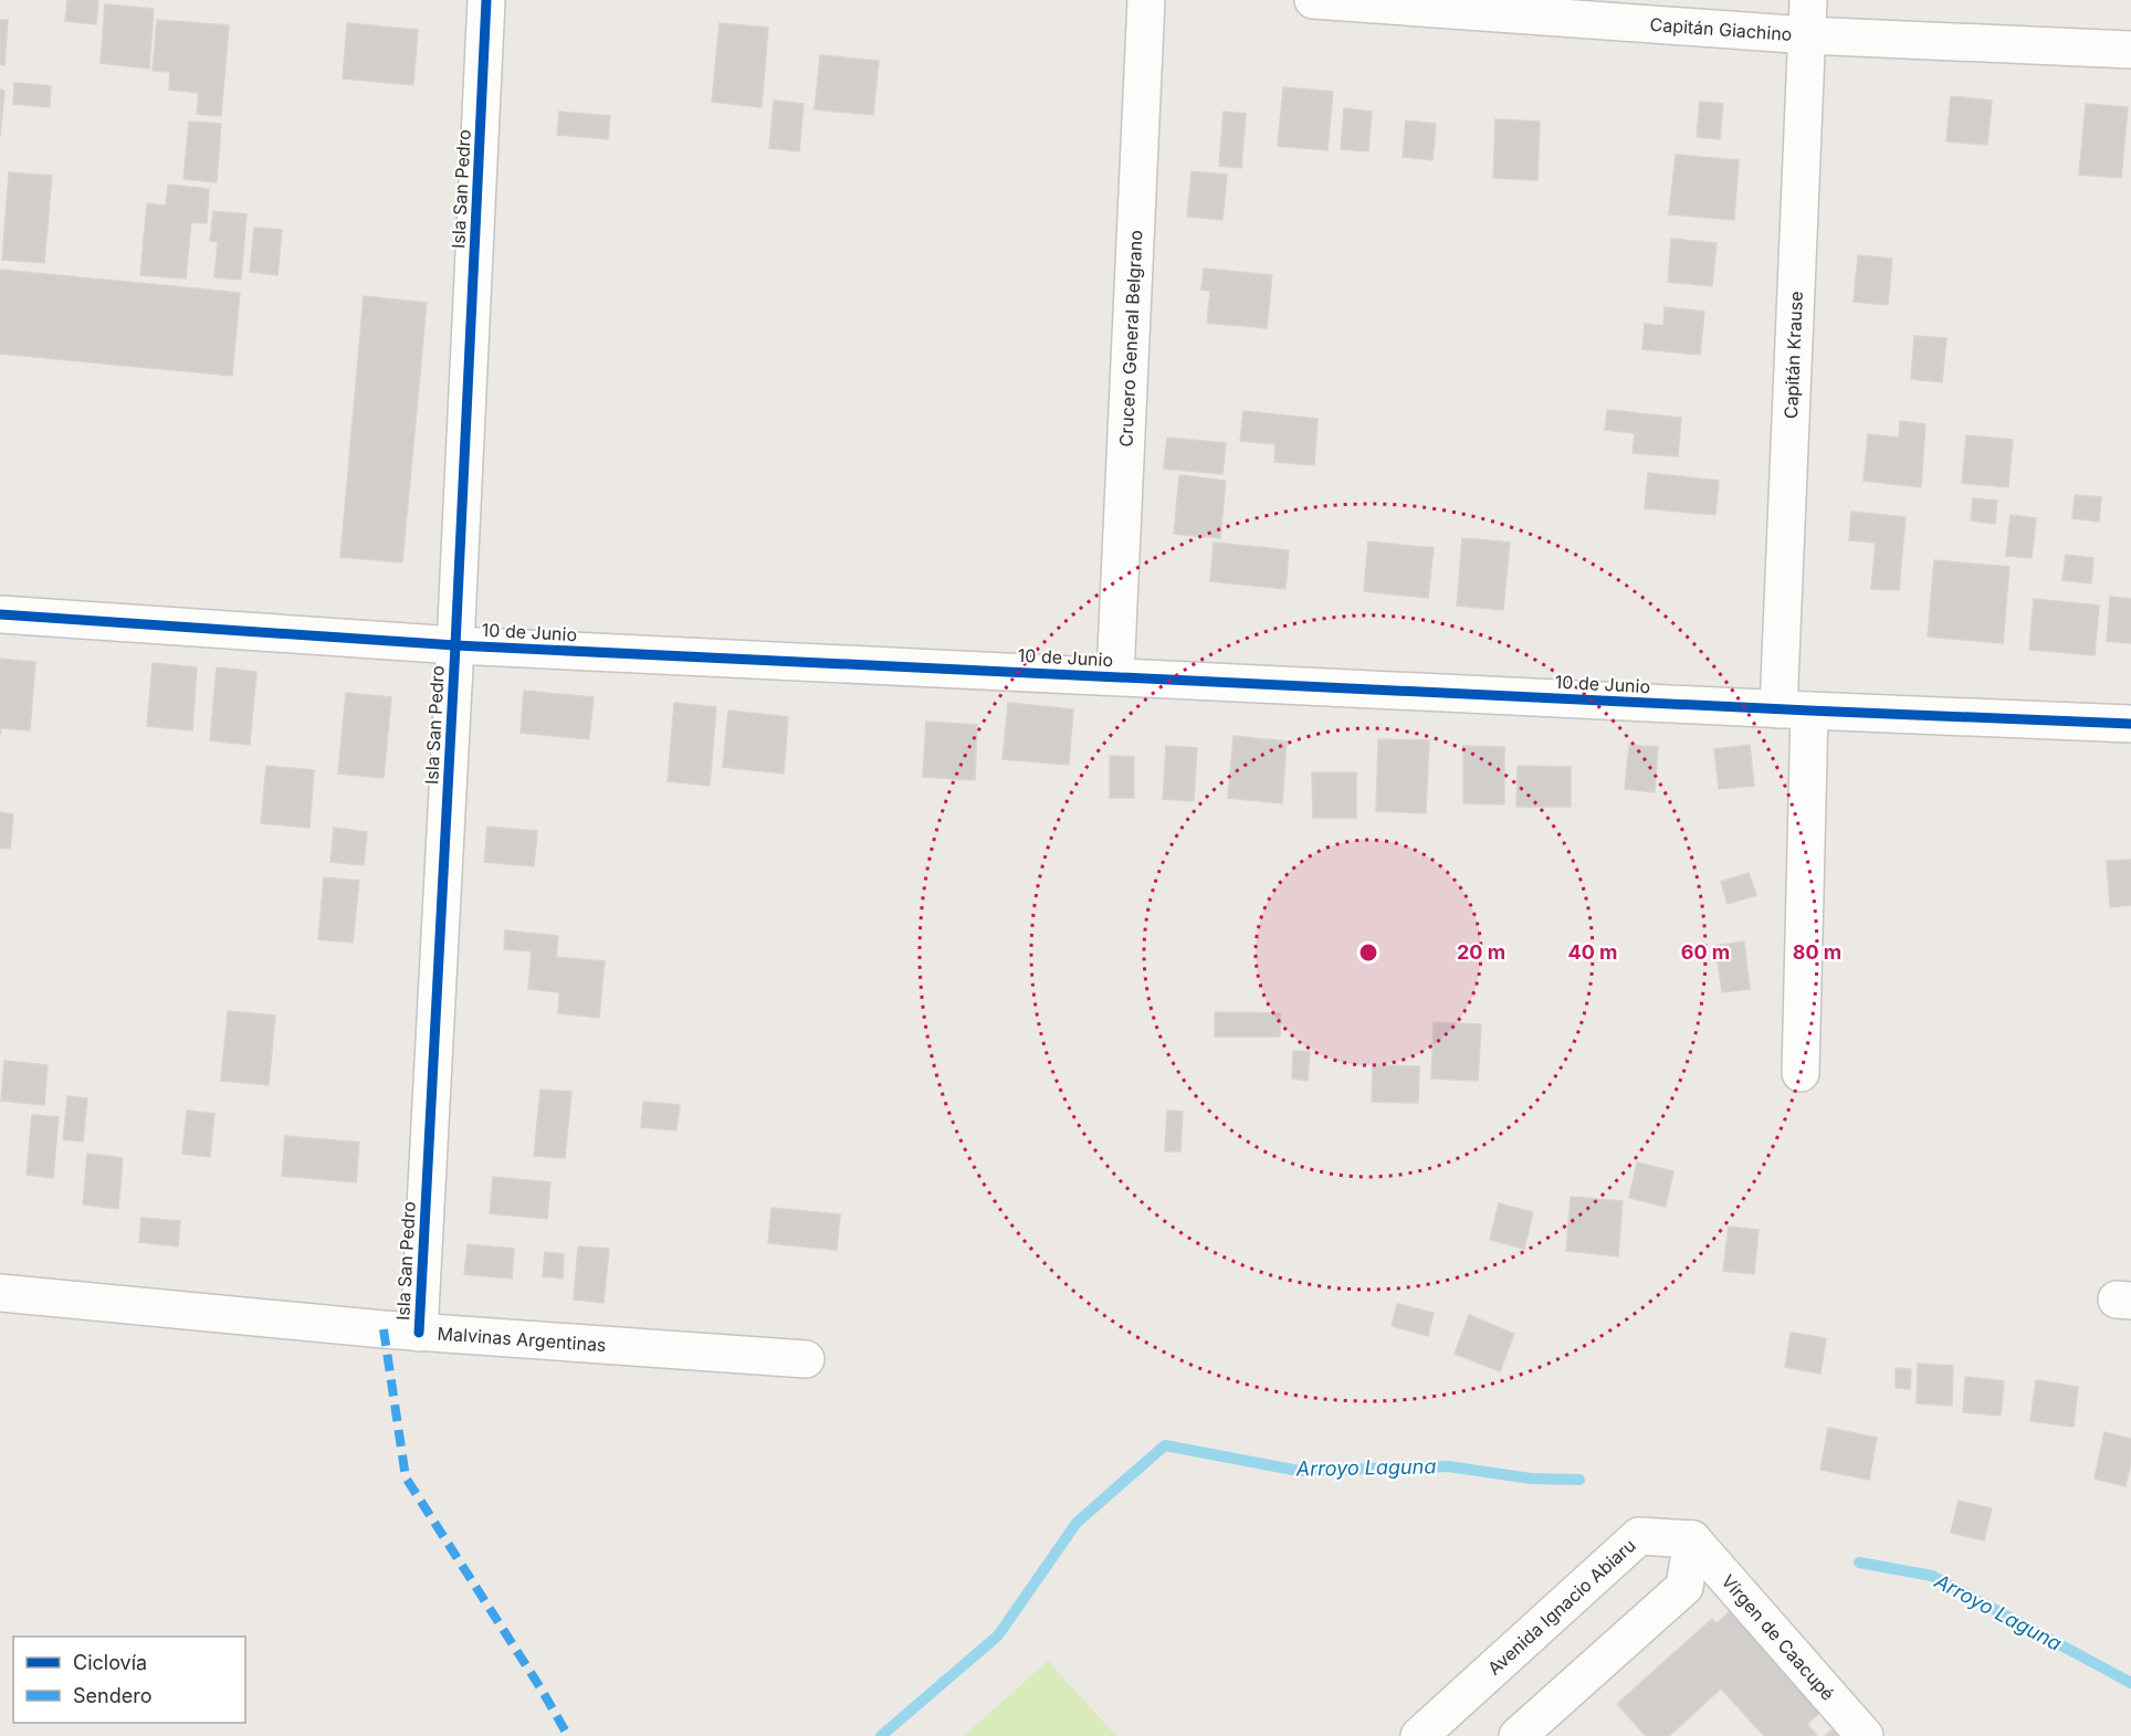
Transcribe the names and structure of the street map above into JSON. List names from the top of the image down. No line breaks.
{"streets":{"street":["Capitán Giachino","Isla San Pedro","Crucero General Belgrano","Capitán Krause","10 de Junio","Malvinas Argentinas","Avenida Ignacio Abiaru","Vírgen de Caacupé"]},"crossings":[["Capitán Giachino","Capitán Krause"],["Isla San Pedro","10 de Junio"],["Isla San Pedro","Malvinas Argentinas"],["Crucero General Belgrano","10 de Junio"],["Capitán Krause","10 de Junio"],["Avenida Ignacio Abiaru","Vírgen de Caacupé"]],"water":["Arroyo Laguna"],"legend":["Ciclovía","Sendero"],"rings":["20 m","40 m","60 m","80 m"]}
